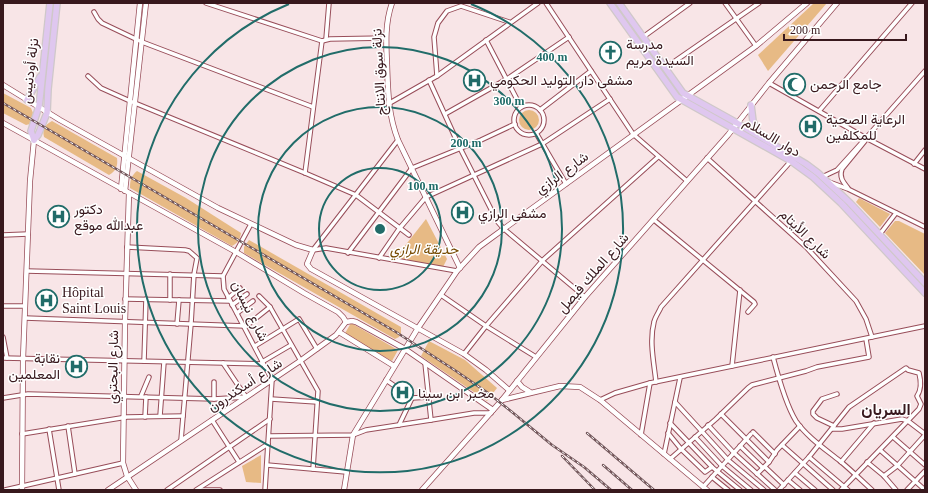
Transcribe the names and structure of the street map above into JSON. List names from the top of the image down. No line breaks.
{"streets":{"main road":["نزلة أودنيس","نزلة سوق الانتاج","دوار االسلام","شارع الرازي","شارع الملك فيصل","شارع البحتري","شارع أسكندرون"],"street":["شارع الأيتام","شارع نيسان"]},"crossings":[["نزلة سوق الانتاج","شارع الرازي"],["دوار االسلام","شارع الرازي"],["دوار االسلام","شارع الملك فيصل"],["شارع الأيتام","شارع الملك فيصل"],["شارع نيسان","شارع أسكندرون"],["شارع البحتري","شارع أسكندرون"]],"districts":["السريان"],"parks":["حديقة الرازي"],"places":{"church":["مدرسة السيدة مريم"],"hospital":["مشفى دار التوليد الحكومي","الرعاية الصحية للمكلفين","مشفى الرازي","دكتور عبدالله موقع","Hôpital Saint Louis","نقابة المعلمين","مخبر ابن سينا"],"mosque":["جامع الرحمن"]},"scale_bar":"200 m","rings":["400 m","300 m","200 m","100 m"]}
